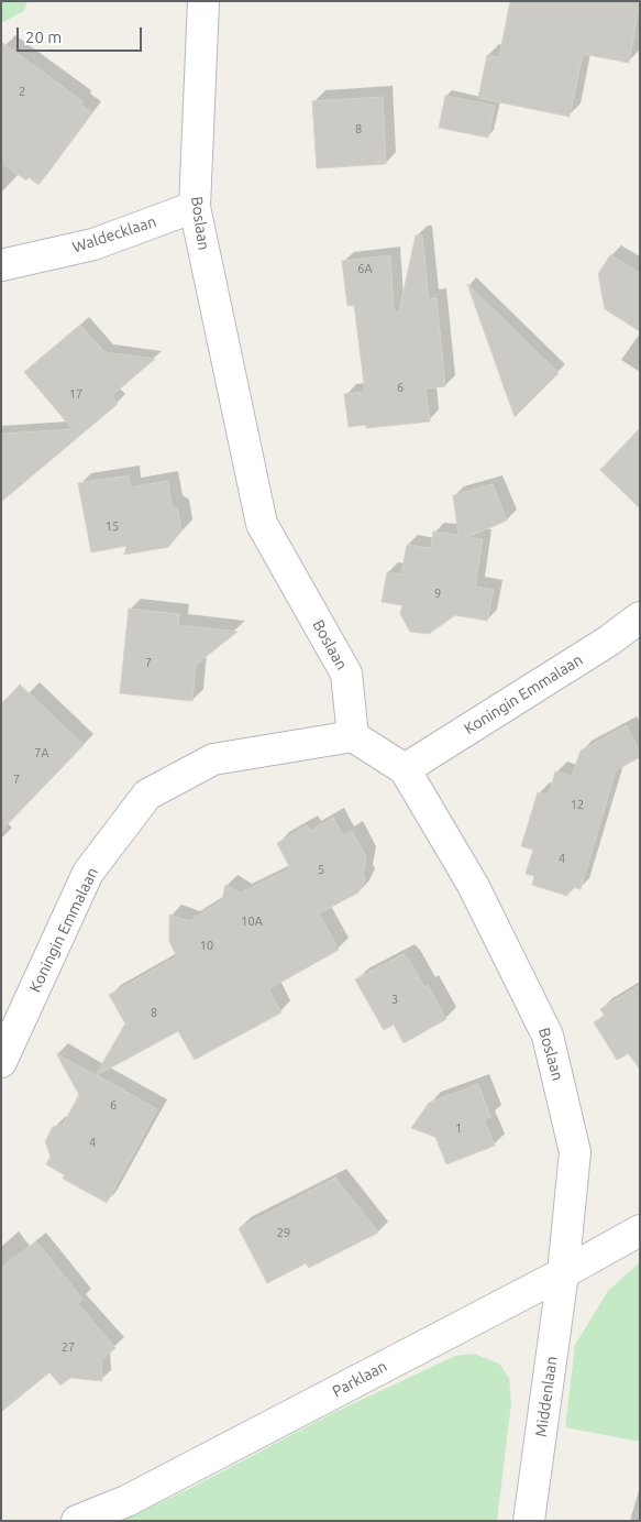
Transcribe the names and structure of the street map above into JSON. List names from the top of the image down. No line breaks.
{"streets":{"street":["Boslaan","Waldecklaan","Koningin Emmalaan","Parklaan","Middenlaan"]},"crossings":[["Boslaan","Waldecklaan"],["Boslaan","Koningin Emmalaan"],["Boslaan","Parklaan"],["Boslaan","Middenlaan"],["Parklaan","Middenlaan"]],"house_numbers":["2","8","6A","6","17","15","9","7","7A","7","12","4","5","10A","10","3","8","6","1","4","29","27"],"scale_bar":"20 m"}
